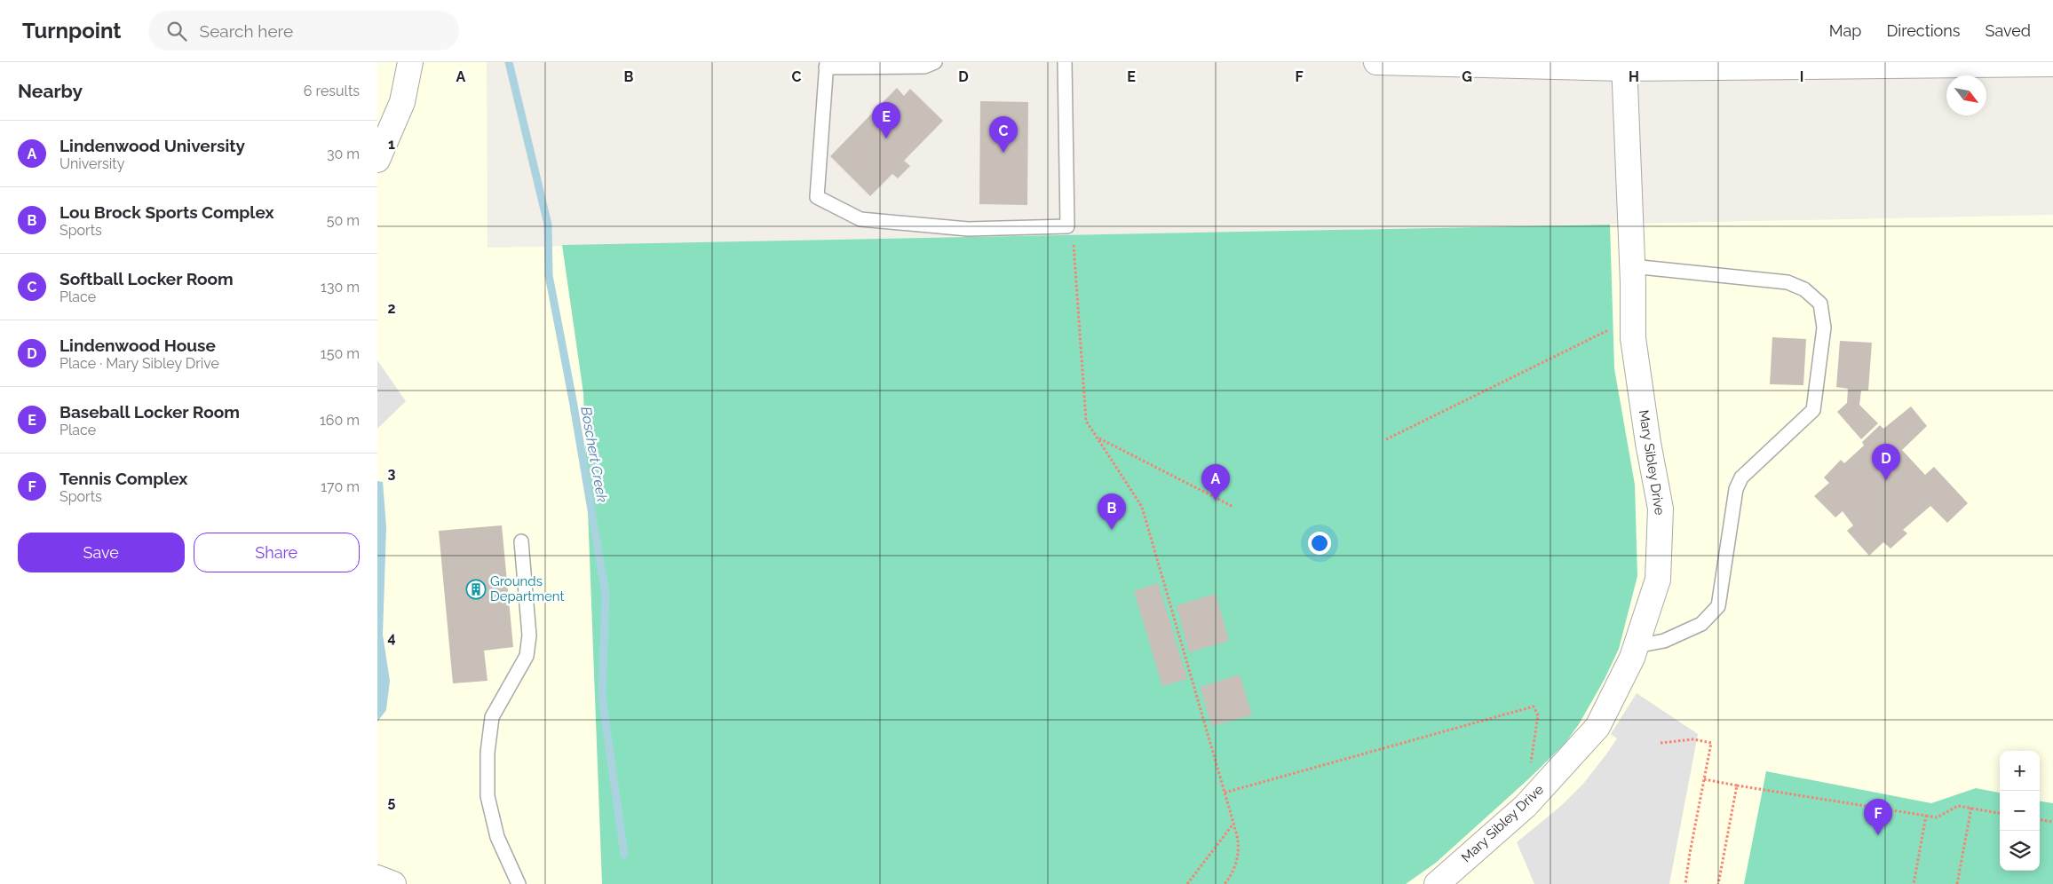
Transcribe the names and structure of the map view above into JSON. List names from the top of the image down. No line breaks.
{"streets":{"street":["Mary Sibley Drive"]},"water":["Boschert Creek"],"places":{"building":["Grounds Department"]},"north":"bottom right","page":{"header":"Turnpoint","search":"Search here","nav":["Map","Directions","Saved"],"heading":["Nearby","6 results"],"pins":["E","C","D","A","B","F"],"list":[{"mark":"A","name":"Lindenwood University","note":"University","value":"30 m"},{"mark":"B","name":"Lou Brock Sports Complex","note":"Sports","value":"50 m"},{"mark":"C","name":"Softball Locker Room","note":"Place","value":"130 m"},{"mark":"D","name":"Lindenwood House","note":"Place · Mary Sibley Drive","value":"150 m"},{"mark":"E","name":"Baseball Locker Room","note":"Place","value":"160 m"},{"mark":"F","name":"Tennis Complex","note":"Sports","value":"170 m"}],"buttons":["Save","Share"],"map_buttons":["+","−"]},"grid":{"columns":["A","B","C","D","E","F","G","H","I"],"rows":["1","2","3","4","5"]}}
